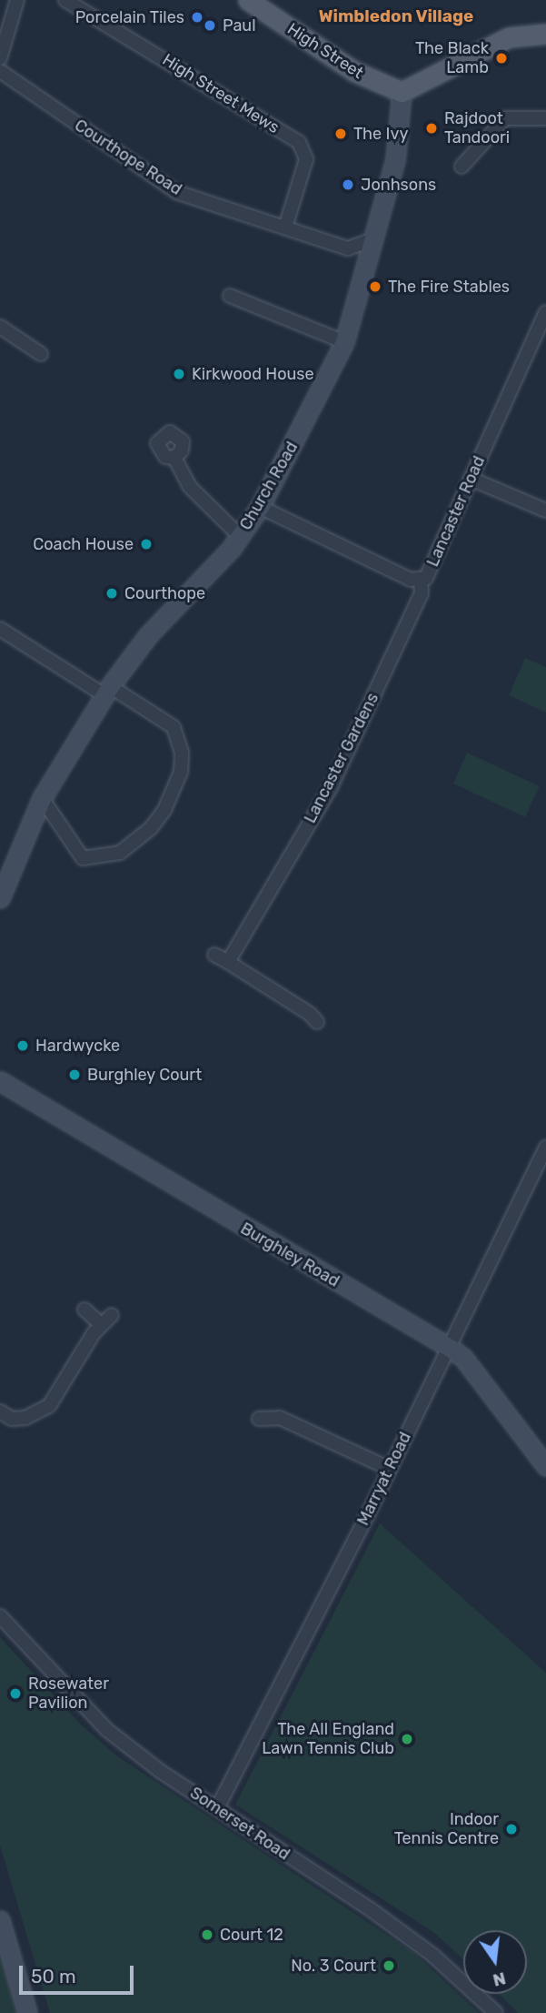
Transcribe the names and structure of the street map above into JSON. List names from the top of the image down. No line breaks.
{"streets":{"main road":["High Street"],"street":["High Street Mews","Courthope Road","Church Road","Lancaster Road","Lancaster Gardens","Burghley Road","Marryat Road","Somerset Road"]},"crossings":[["High Street","Church Road"],["High Street Mews","Courthope Road"],["Courthope Road","Church Road"],["Church Road","Lancaster Road"],["Lancaster Road","Lancaster Gardens"],["Burghley Road","Marryat Road"],["Marryat Road","Somerset Road"]],"districts":["Wimbledon Village"],"places":["Porcelain Tiles","Paul","The Black Lamb","Rajdoot Tandoori","The Ivy","Jonhsons","The Fire Stables","Kirkwood House","Coach House","Courthope","Hardwycke","Burghley Court","Rosewater Pavilion","The All England Lawn Tennis Club","Indoor Tennis Centre","Court 12","No. 3 Court"],"scale_bar":"50 m","north":"bottom"}
